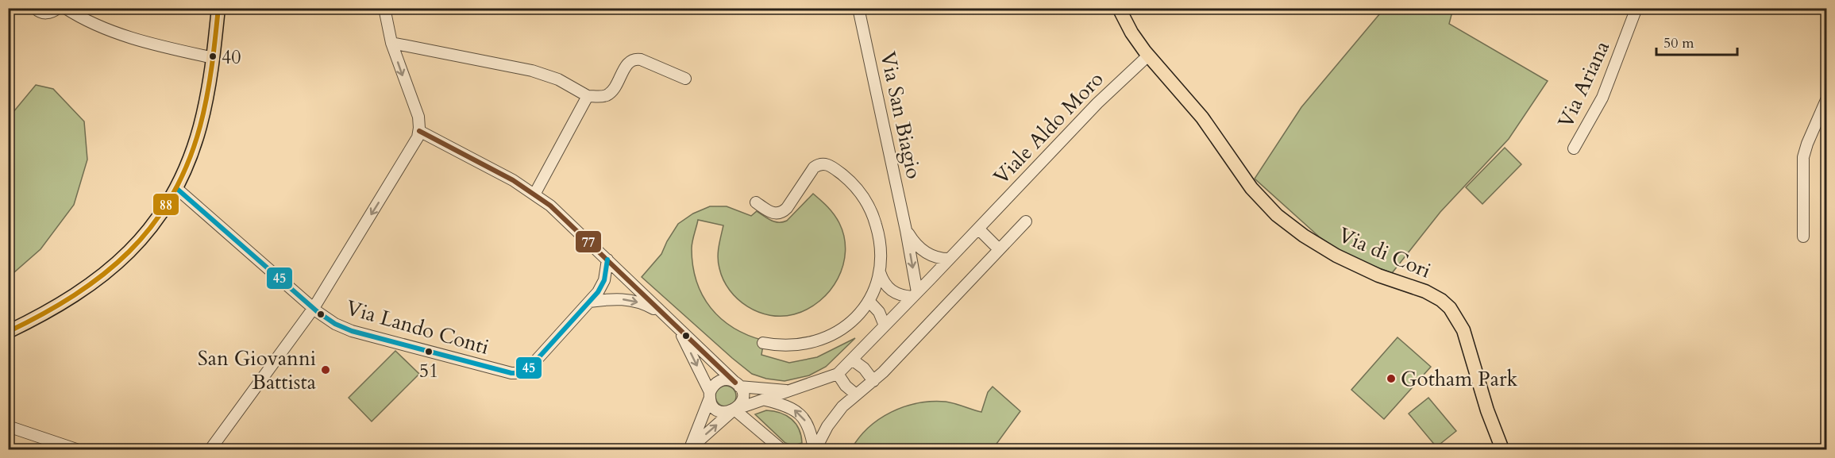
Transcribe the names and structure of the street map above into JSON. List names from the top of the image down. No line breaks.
{"streets":{"main road":["Via di Cori"],"street":["Via Ariana","Via San Biagio","Viale Aldo Moro","Via Lando Conti"]},"crossings":[["Via San Biagio","Viale Aldo Moro"],["Viale Aldo Moro","Via di Cori"]],"places":["40","51","San Giovanni Battista","Gotham Park"],"lines":["transit line 88","transit line 77","transit line 45"],"scale_bar":"50 m"}
